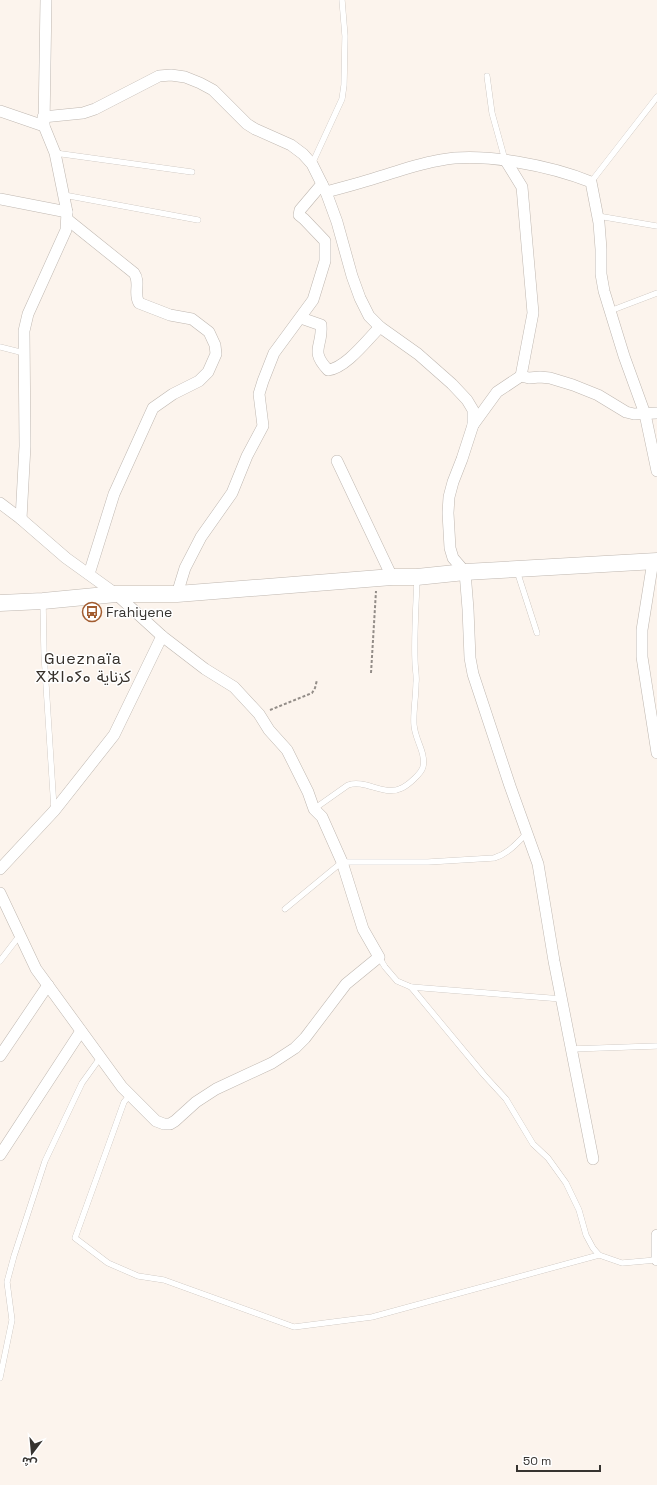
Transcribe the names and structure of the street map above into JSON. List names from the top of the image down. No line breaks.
{"districts":["Gueznaïa ⴳⵣⵏⴰⵢⴰ كزناية"],"places":{"bus stop":["Frahiyene"]},"scale_bar":"50 m","north":"bottom"}
